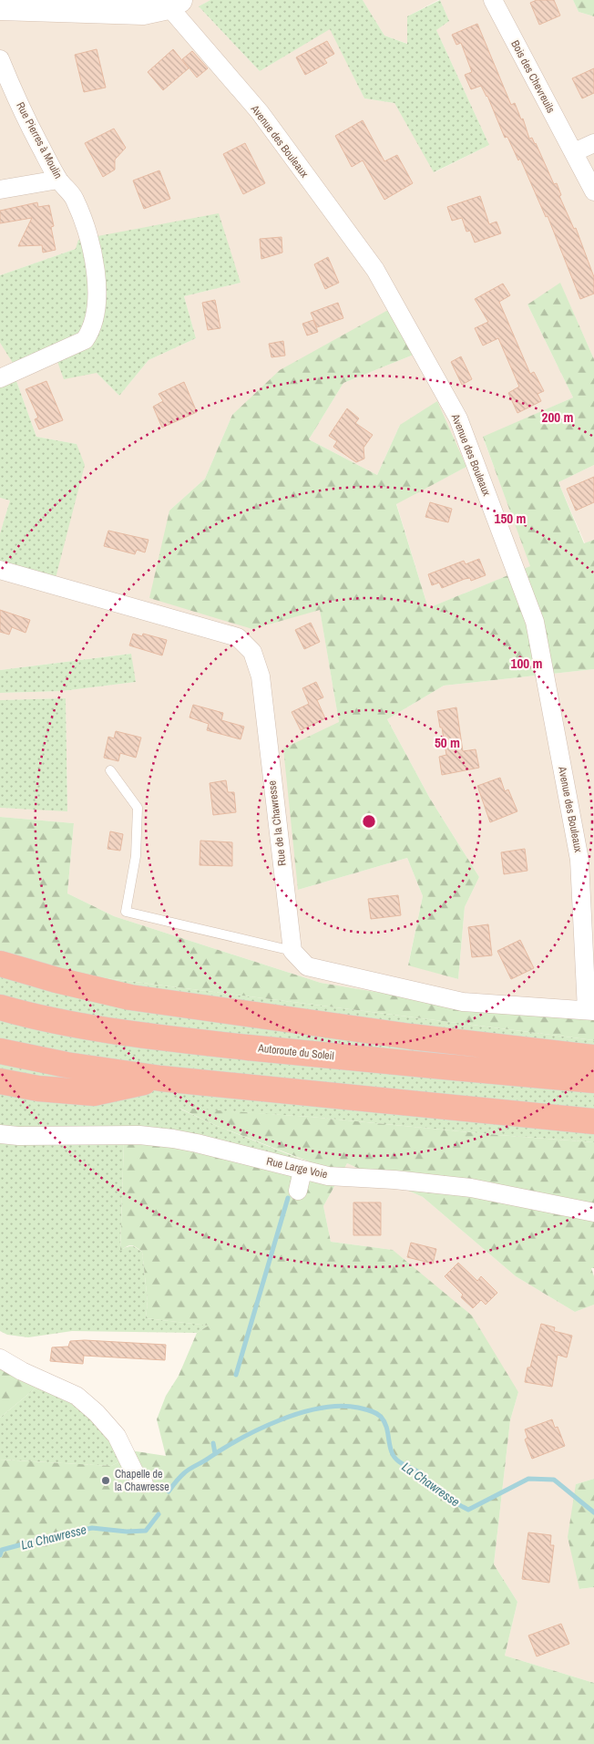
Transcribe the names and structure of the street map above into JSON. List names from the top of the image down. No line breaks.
{"streets":{"highway":["Autoroute du Soleil"],"street":["Bois des Chevreuils","Rue Pierres à Moulin","Avenue des Bouleaux","Rue de la Chawresse","Rue Large Voie"]},"water":["La Chawresse"],"places":["Chapelle de la Chawresse"],"rings":["200 m","150 m","100 m","50 m"]}
